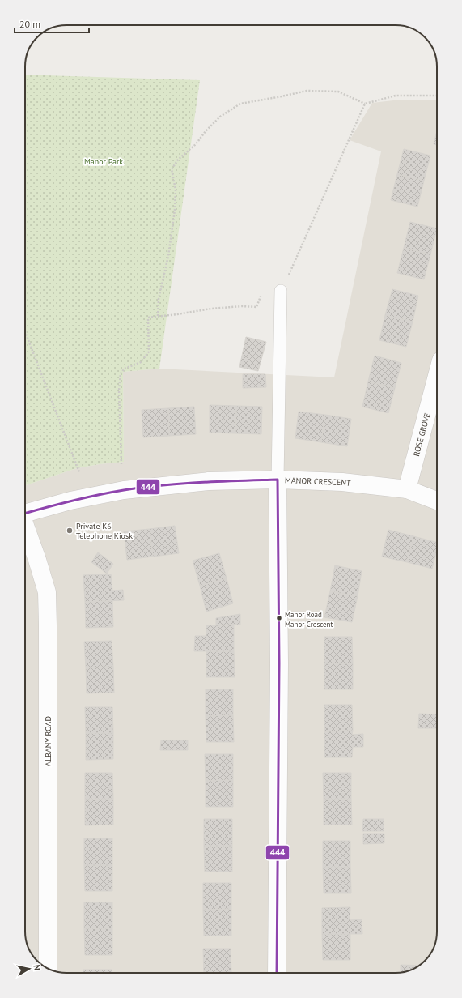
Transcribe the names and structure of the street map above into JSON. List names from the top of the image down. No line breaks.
{"streets":{"street":["ROSE GROVE","MANOR CRESCENT","ALBANY ROAD"]},"crossings":[["ROSE GROVE","MANOR CRESCENT"]],"parks":["Manor Park"],"places":["Private K6 Telephone Kiosk","Manor Road Manor Crescent"],"lines":["transit line 444"],"scale_bar":"20 m","north":"right"}
